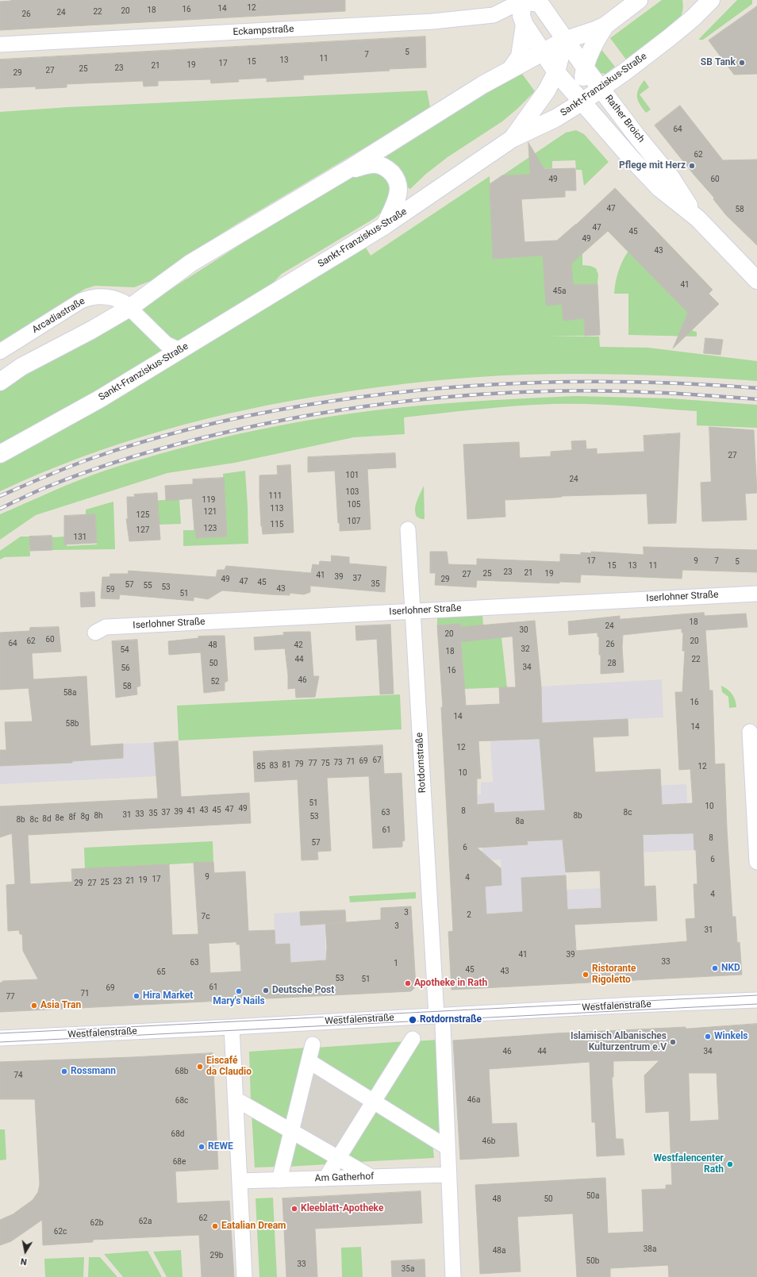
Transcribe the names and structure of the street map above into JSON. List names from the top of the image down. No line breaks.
{"streets":{"main road":["Sankt-Franziskus-Straße","Rather Broich"],"street":["Eckampstraße","Arcadiastraße","Iserlohner Straße","Rotdornstraße","Westfalenstraße","Am Gatherhof"]},"crossings":[["Eckampstraße","Rather Broich"],["Sankt-Franziskus-Straße","Rather Broich"],["Sankt-Franziskus-Straße","Arcadiastraße"],["Iserlohner Straße","Rotdornstraße"],["Rotdornstraße","Westfalenstraße"]],"places":["SB Tank","Pflege mit Herz","NKD","Ristorante Rigoletto","Apotheke in Rath","Deutsche Post","Mary's Nails","Hira Market","Asia Tran","Rotdornstraße","Winkels","Islamisch Albanisches Kulturzentrum e.V","Eiscafé da Claudio","Rossmann","REWE","Westfalencenter Rath","Kleeblatt-Apotheke","Eatalian Dream"],"house_numbers":["12","14","16","18","20","22","24","26","5","7","11","13","15","17","19","21","23","25","27","29","64","62","49","60","47","58","47","45","49","43","41","45a","27","101","24","103","111","119","105","113","121","125","107","115","123","127","131","17","9","7","5","15","13","11","23","21","25","19","27","41","39","37","49","29","47","45","35","57","55","53","43","59","51","18","24","30","20","60","62","20","64","26","48","42","32","54","18","44","22","50","28","34","56","16","46","52","58","58a","16","14","58b","14","12","67","69","71","73","77","75","79","81","83","85","12","10","51","10","49","47","43","45","41","8","39","37","63","8c","35","33","31","8h","8b","8g","53","8f","8e","8d","8b","8c","8a","61","8","57","6","6","9","4","17","19","21","23","25","29","27","4","3","2","7c","3","31","41","39","33","63","1","45","43","65","53","51","61","69","71","77","46","44","34","68b","74","46a","68c","68d","46b","68e","50a","48","50","62","62a","62b","62c","38a","48a","29b","50b","33","35a"],"north":"bottom"}
